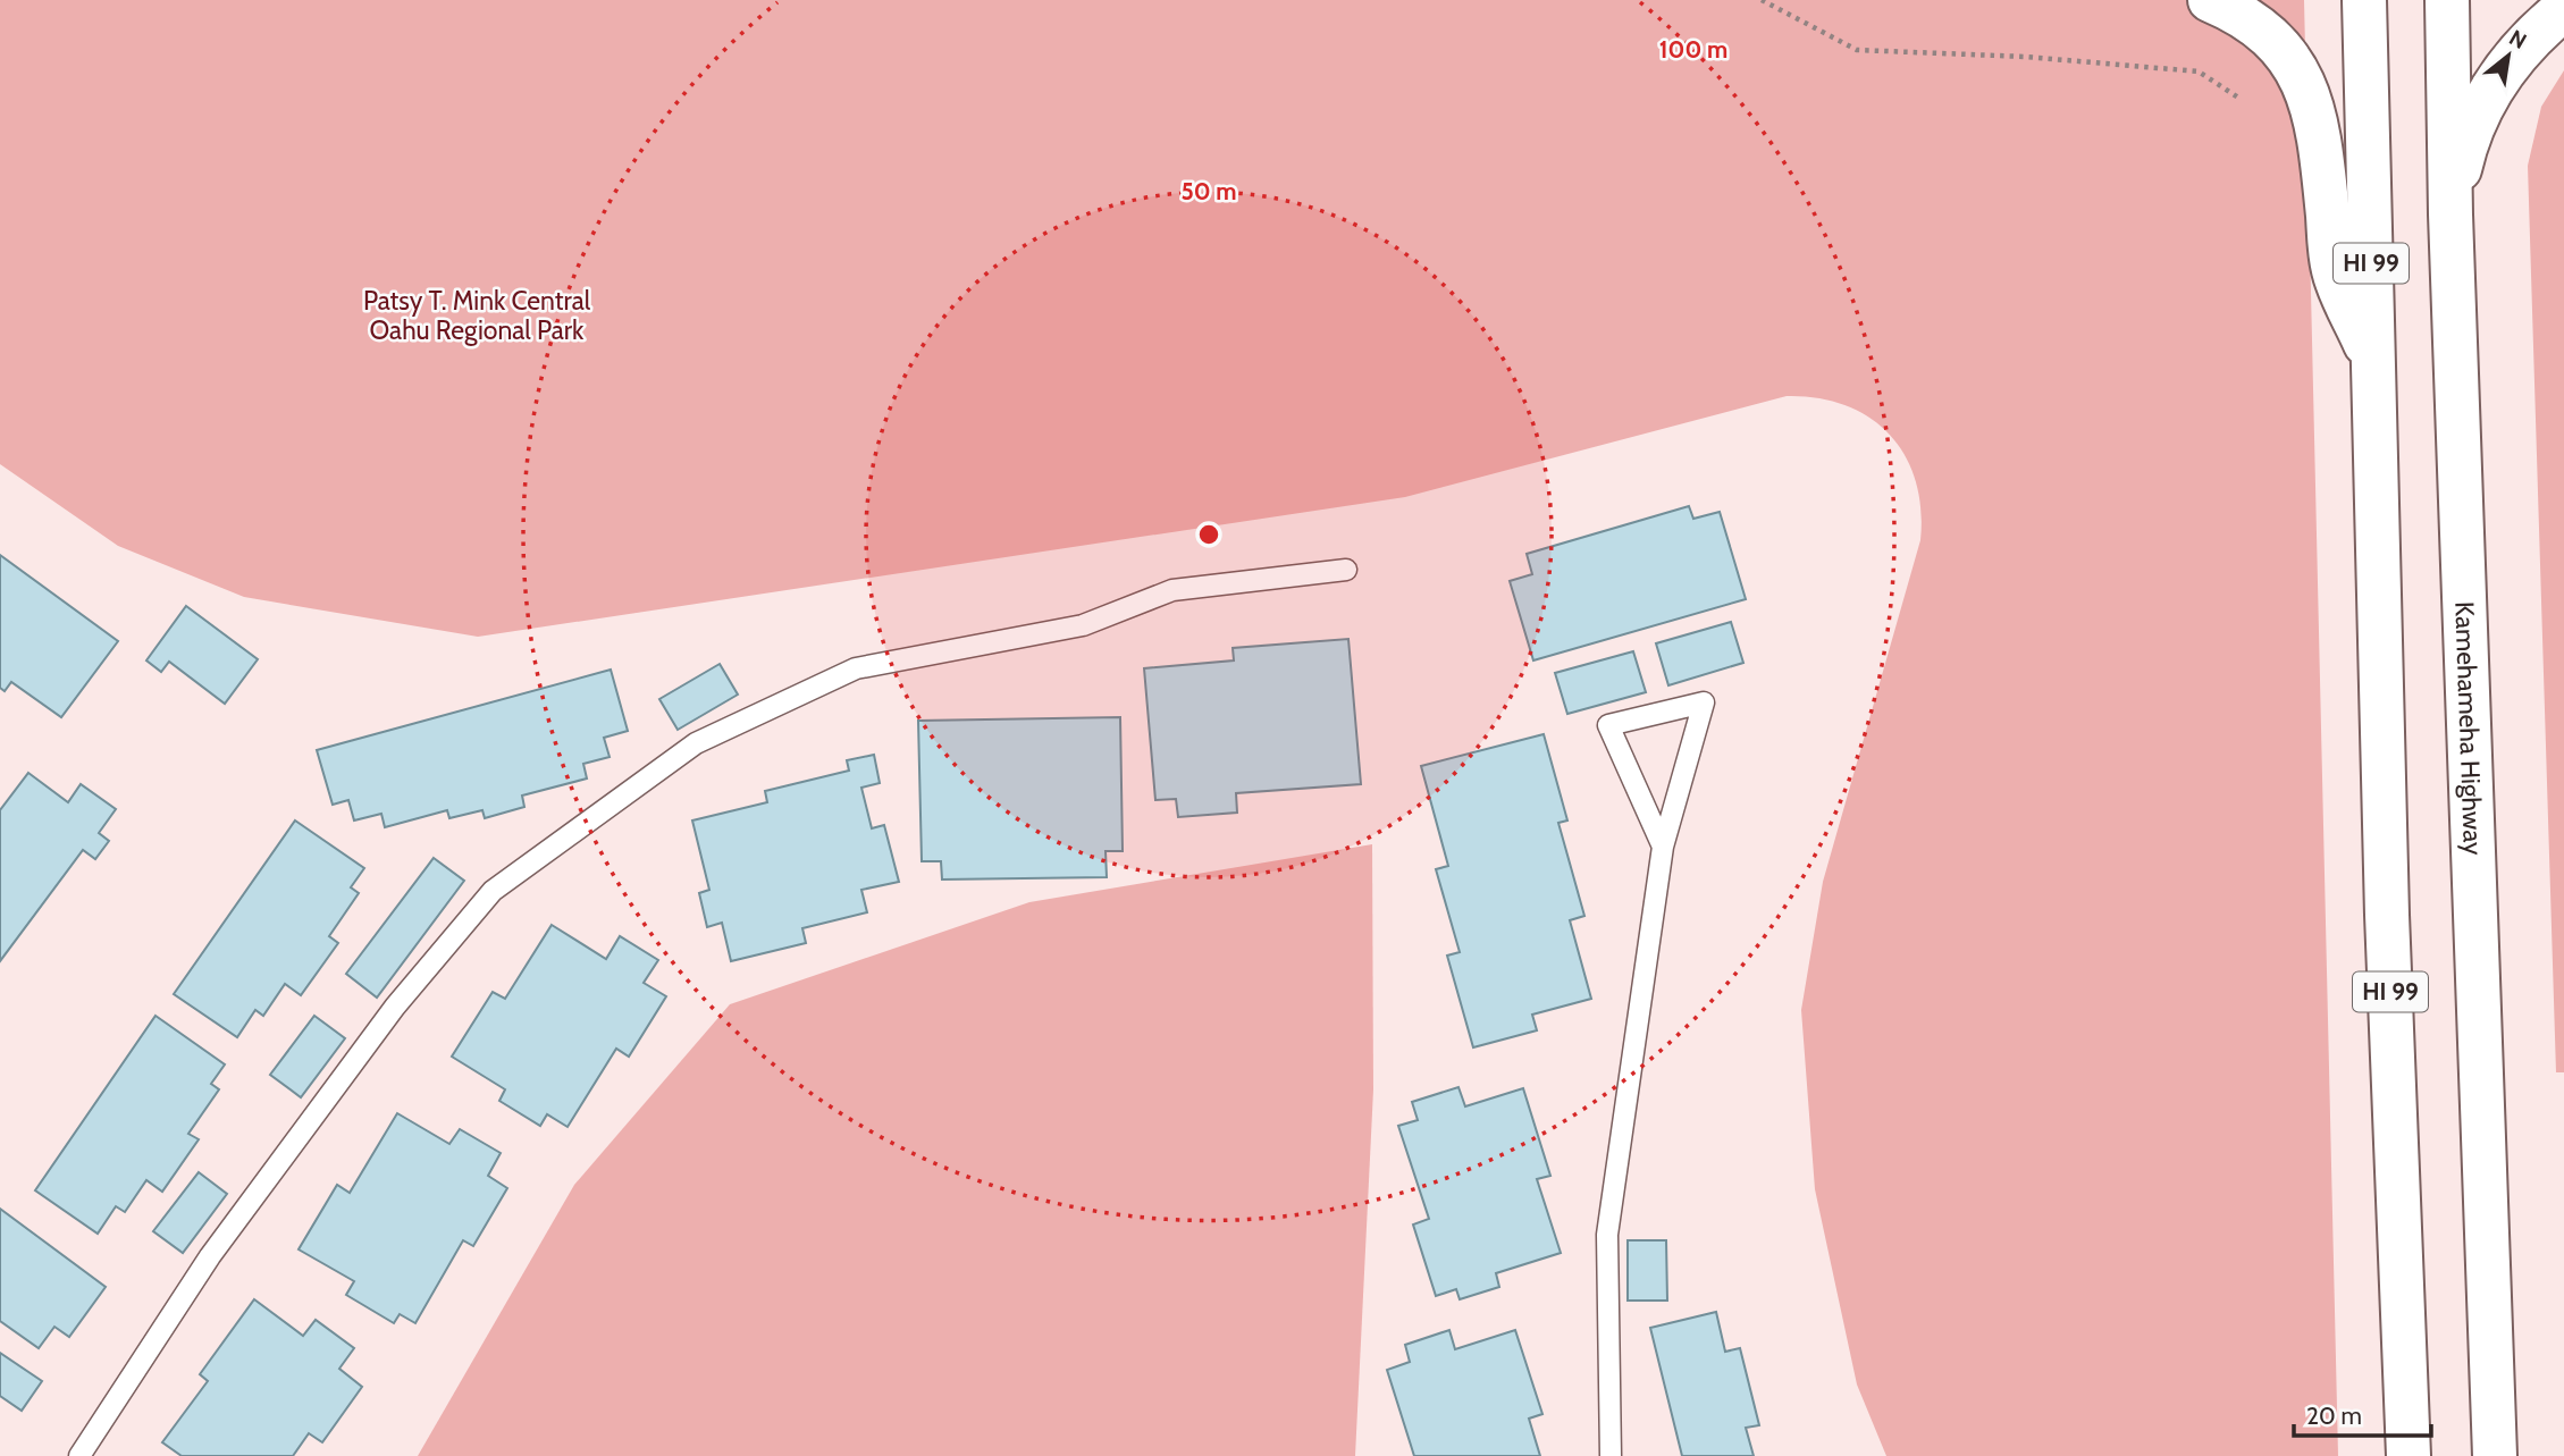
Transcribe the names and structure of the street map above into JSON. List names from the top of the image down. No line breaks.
{"streets":{"main road":["HI 99","Kamehameha Highway"]},"parks":["Patsy T. Mink Central Oahu Regional Park"],"scale_bar":"20 m","north":"top right","rings":["100 m","50 m"]}
